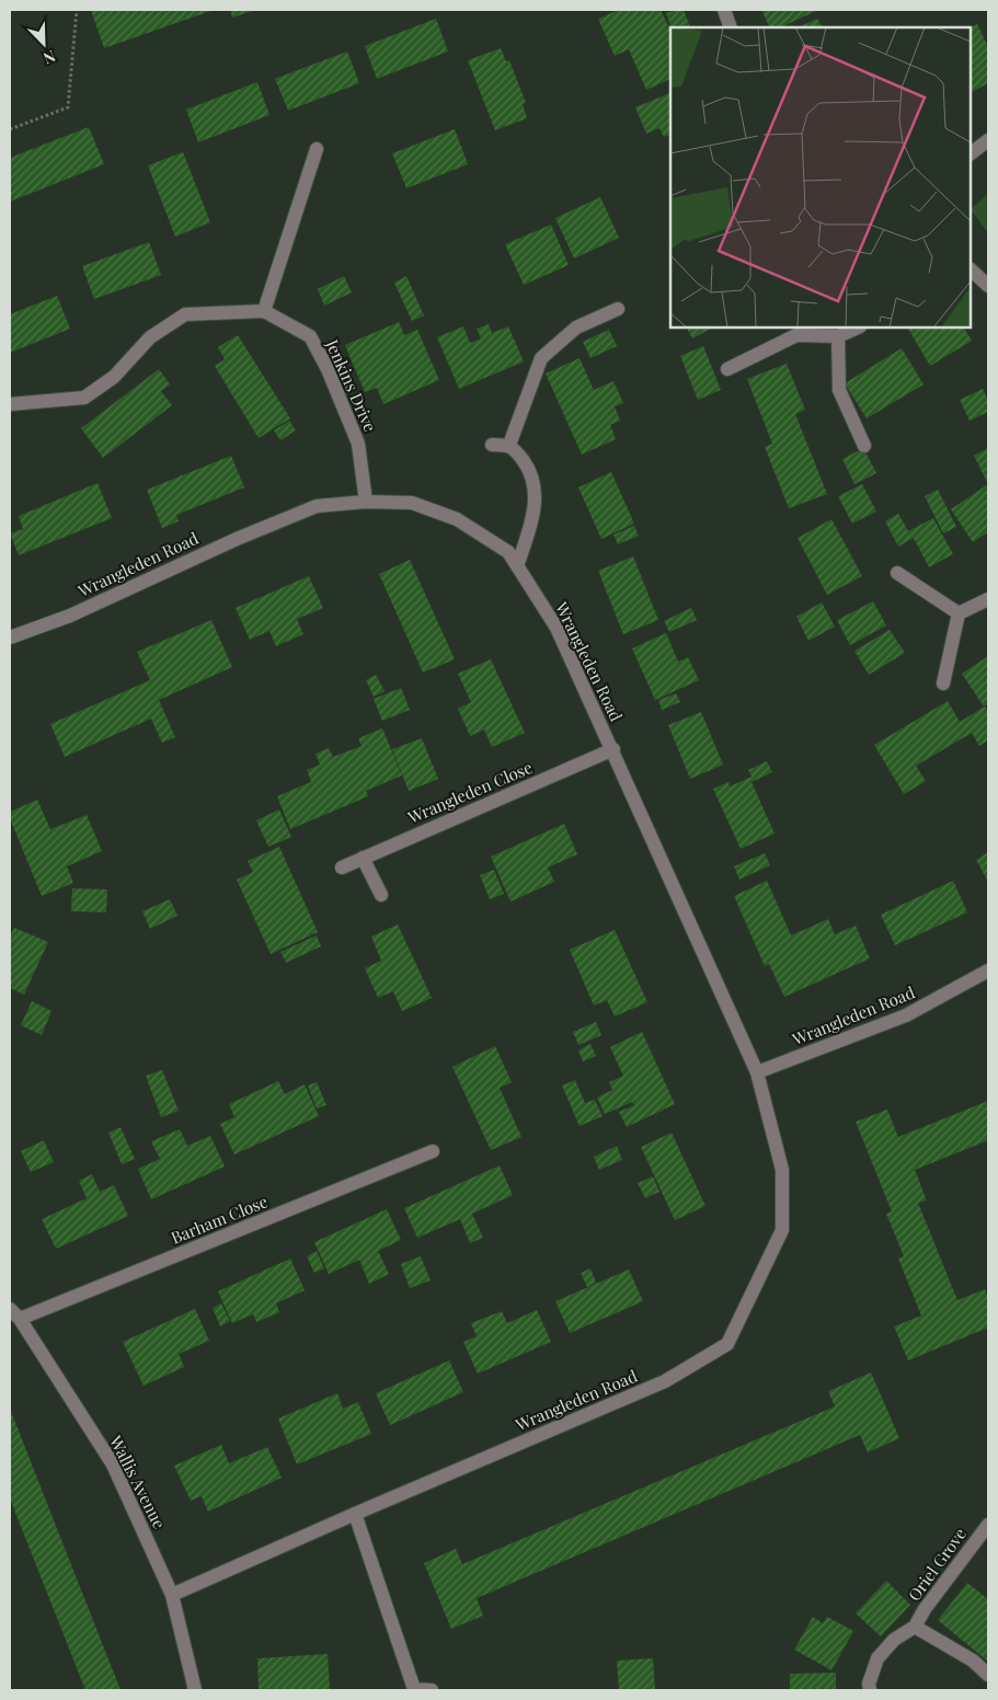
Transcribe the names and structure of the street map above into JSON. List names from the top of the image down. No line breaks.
{"streets":{"street":["Jenkins Drive","Wrangleden Road","Wrangleden Close","Barham Close","Wallis Avenue","Oriel Grove"]},"crossings":[["Jenkins Drive","Wrangleden Road"],["Wrangleden Road","Wrangleden Close"],["Wrangleden Road","Wallis Avenue"],["Barham Close","Wallis Avenue"]],"north":"bottom right"}
